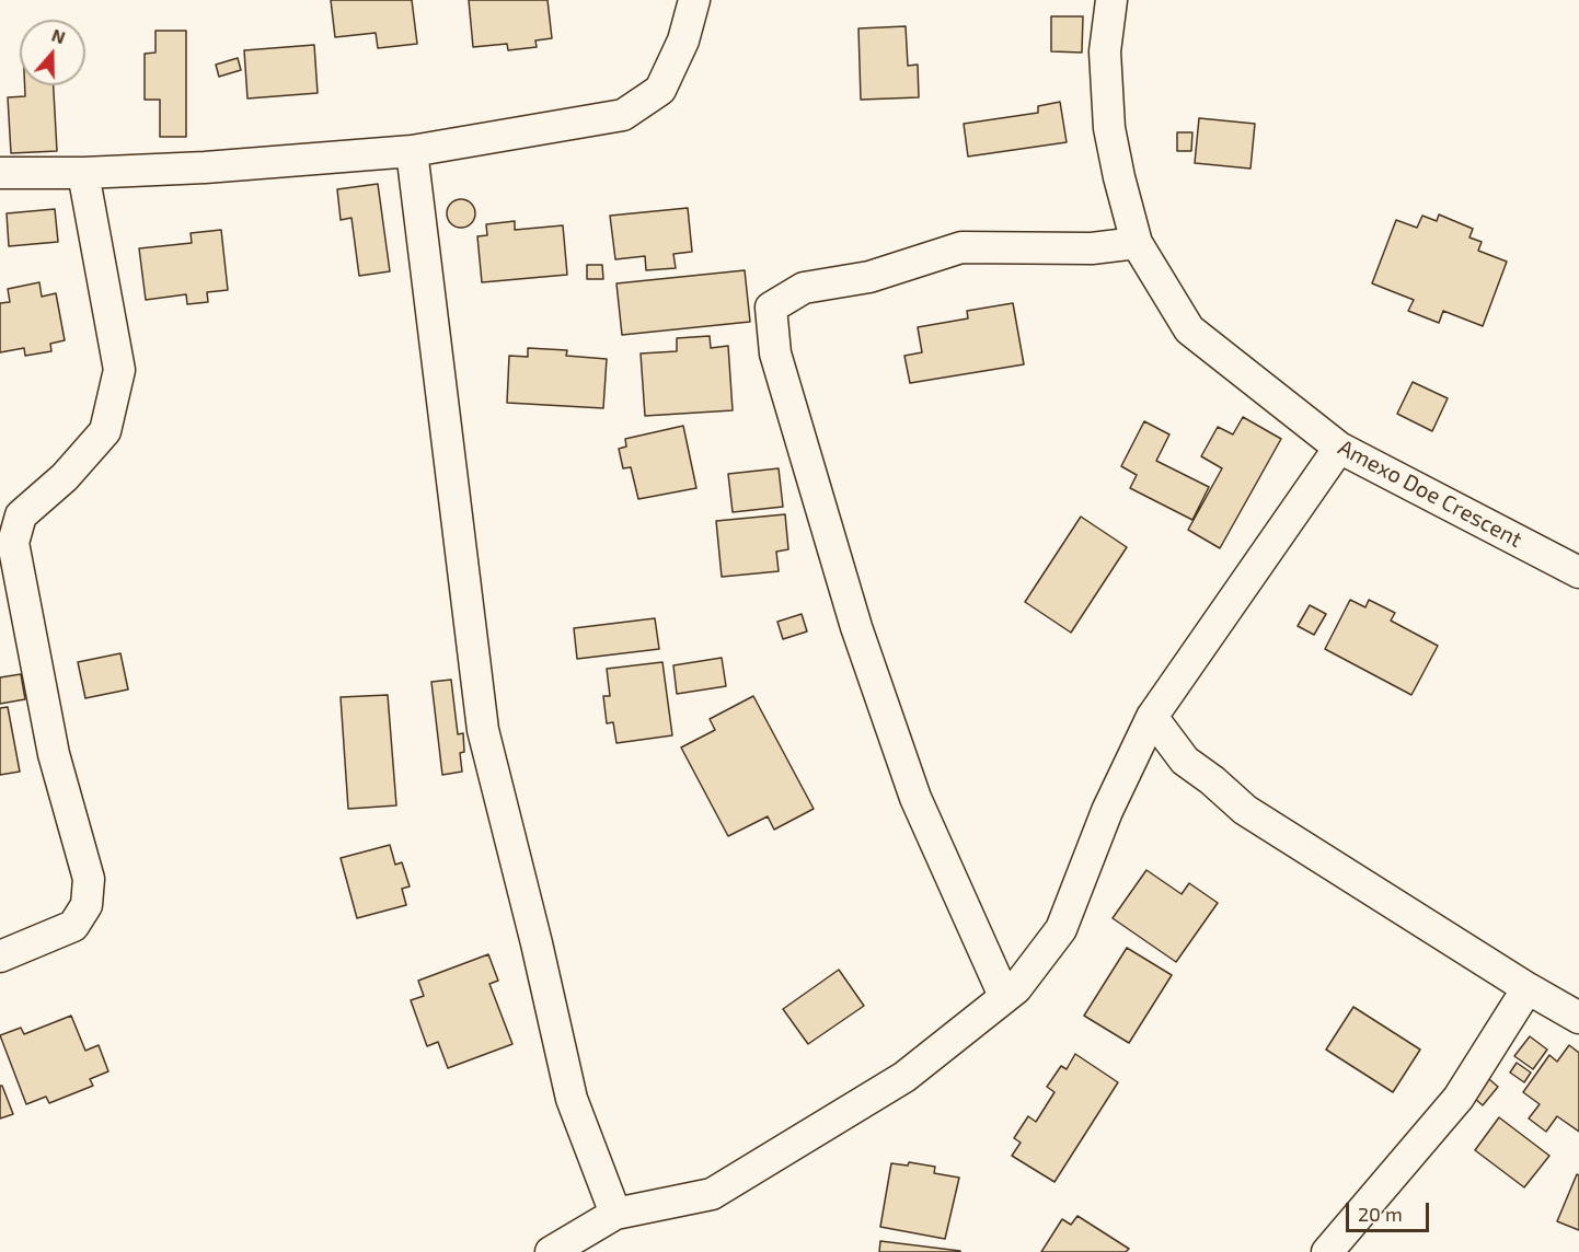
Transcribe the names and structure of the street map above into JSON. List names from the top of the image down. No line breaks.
{"streets":{"street":["Amexo Doe Crescent"]},"scale_bar":"20 m","north":"top"}
